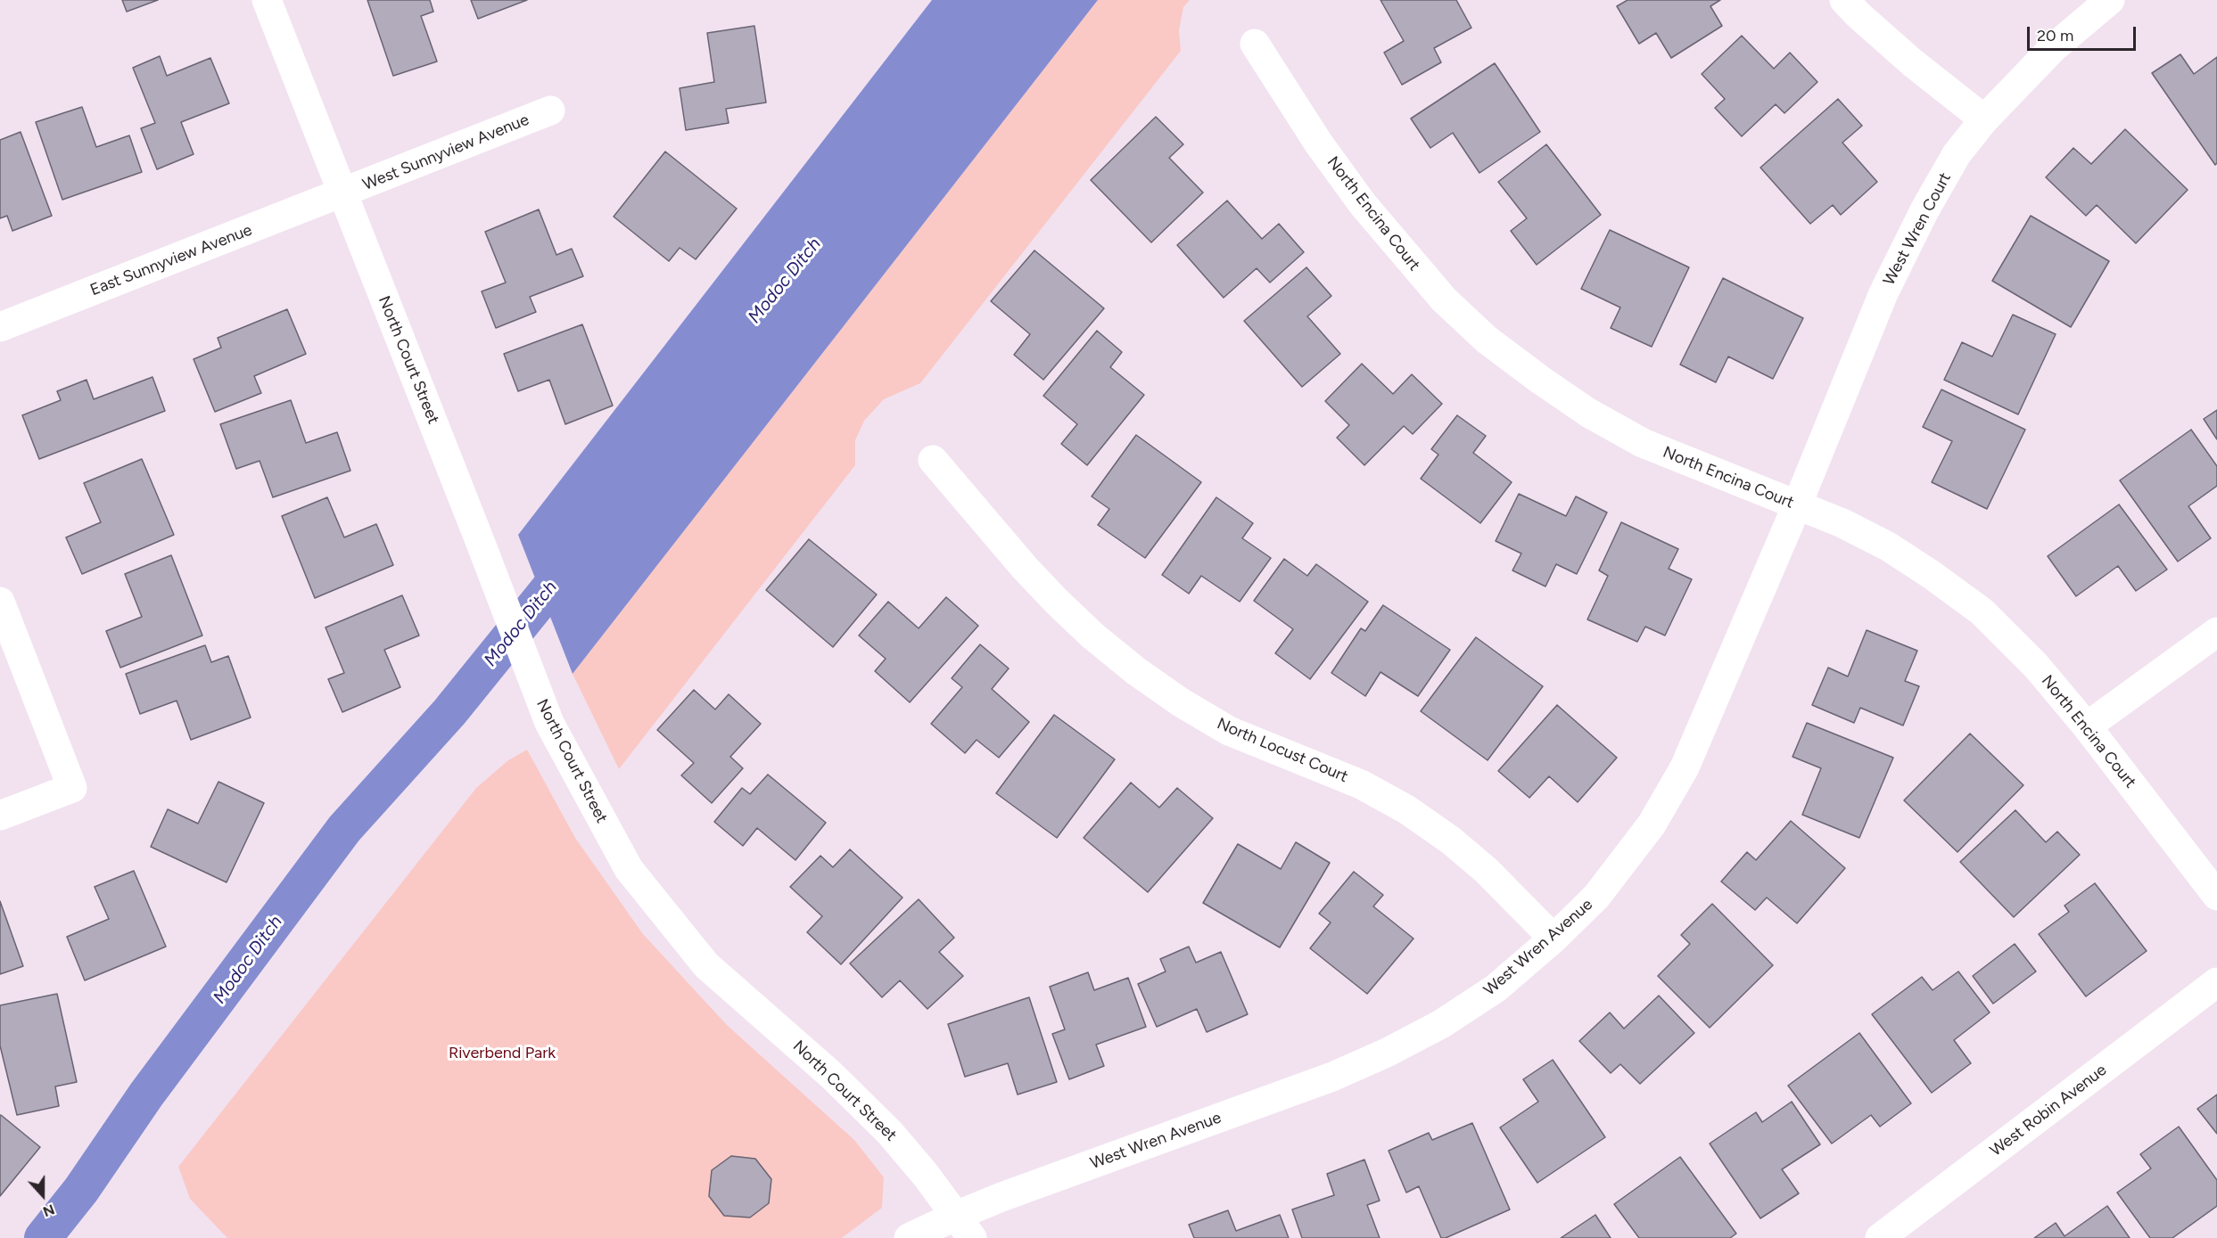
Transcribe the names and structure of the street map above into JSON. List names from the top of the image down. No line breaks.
{"streets":{"street":["West Sunnyview Avenue","North Encina Court","West Wren Court","East Sunnyview Avenue","North Court Street","North Locust Court","West Wren Avenue","West Robin Avenue"]},"crossings":[["West Sunnyview Avenue","East Sunnyview Avenue"],["West Sunnyview Avenue","North Court Street"],["North Encina Court","West Wren Court"],["North Encina Court","West Wren Avenue"],["West Wren Court","West Wren Avenue"],["East Sunnyview Avenue","North Court Street"],["North Court Street","West Wren Avenue"],["North Locust Court","West Wren Avenue"]],"water":["Modoc Ditch"],"parks":["Riverbend Park"],"scale_bar":"20 m","north":"bottom"}
